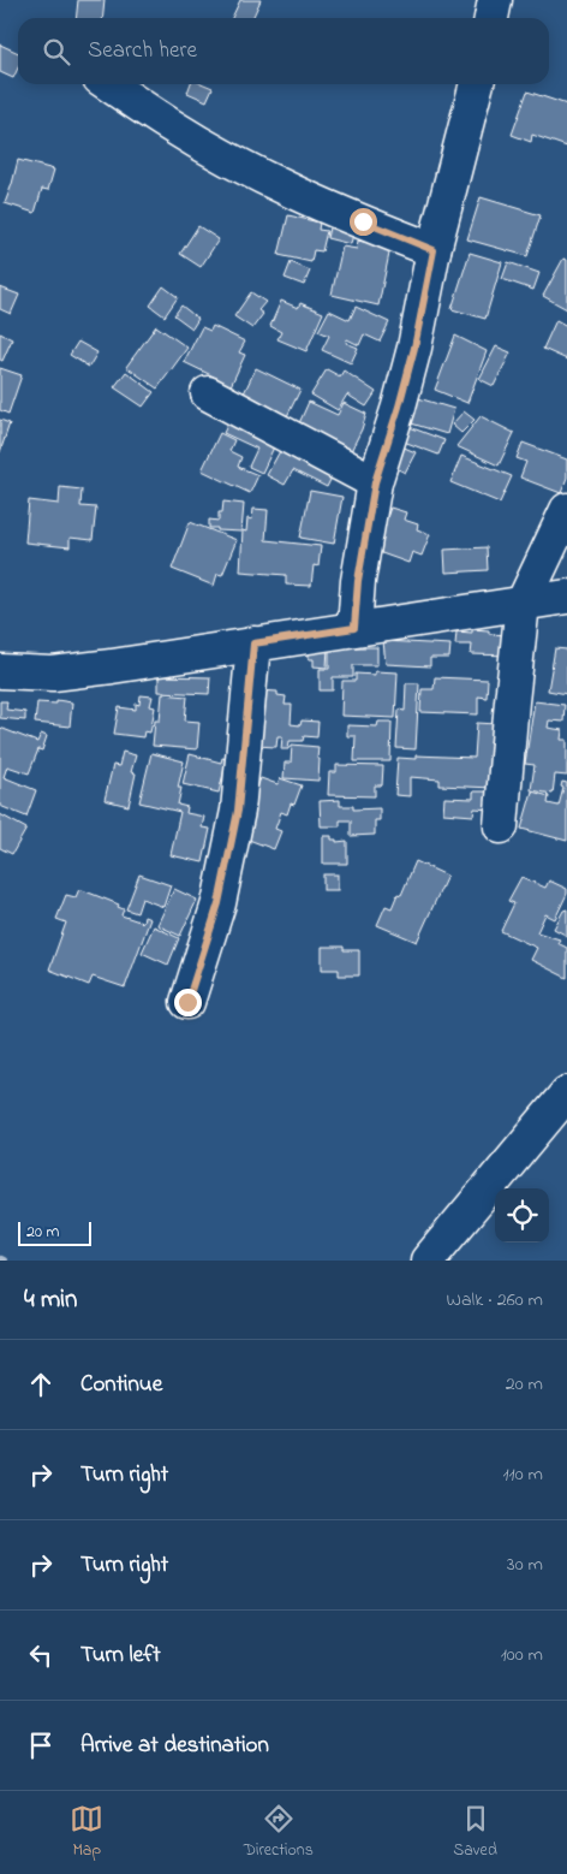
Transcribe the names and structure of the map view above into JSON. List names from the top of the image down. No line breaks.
{"scale_bar":"20 m","page":{"search":"Search here","scale":"20 m","heading":["4 min","Walk · 260 m"],"list":[["Continue","20 m"],["Turn right","110 m"],["Turn right","30 m"],["Turn left","100 m"],"Arrive at destination"],"nav":["Map","Directions","Saved"]}}
